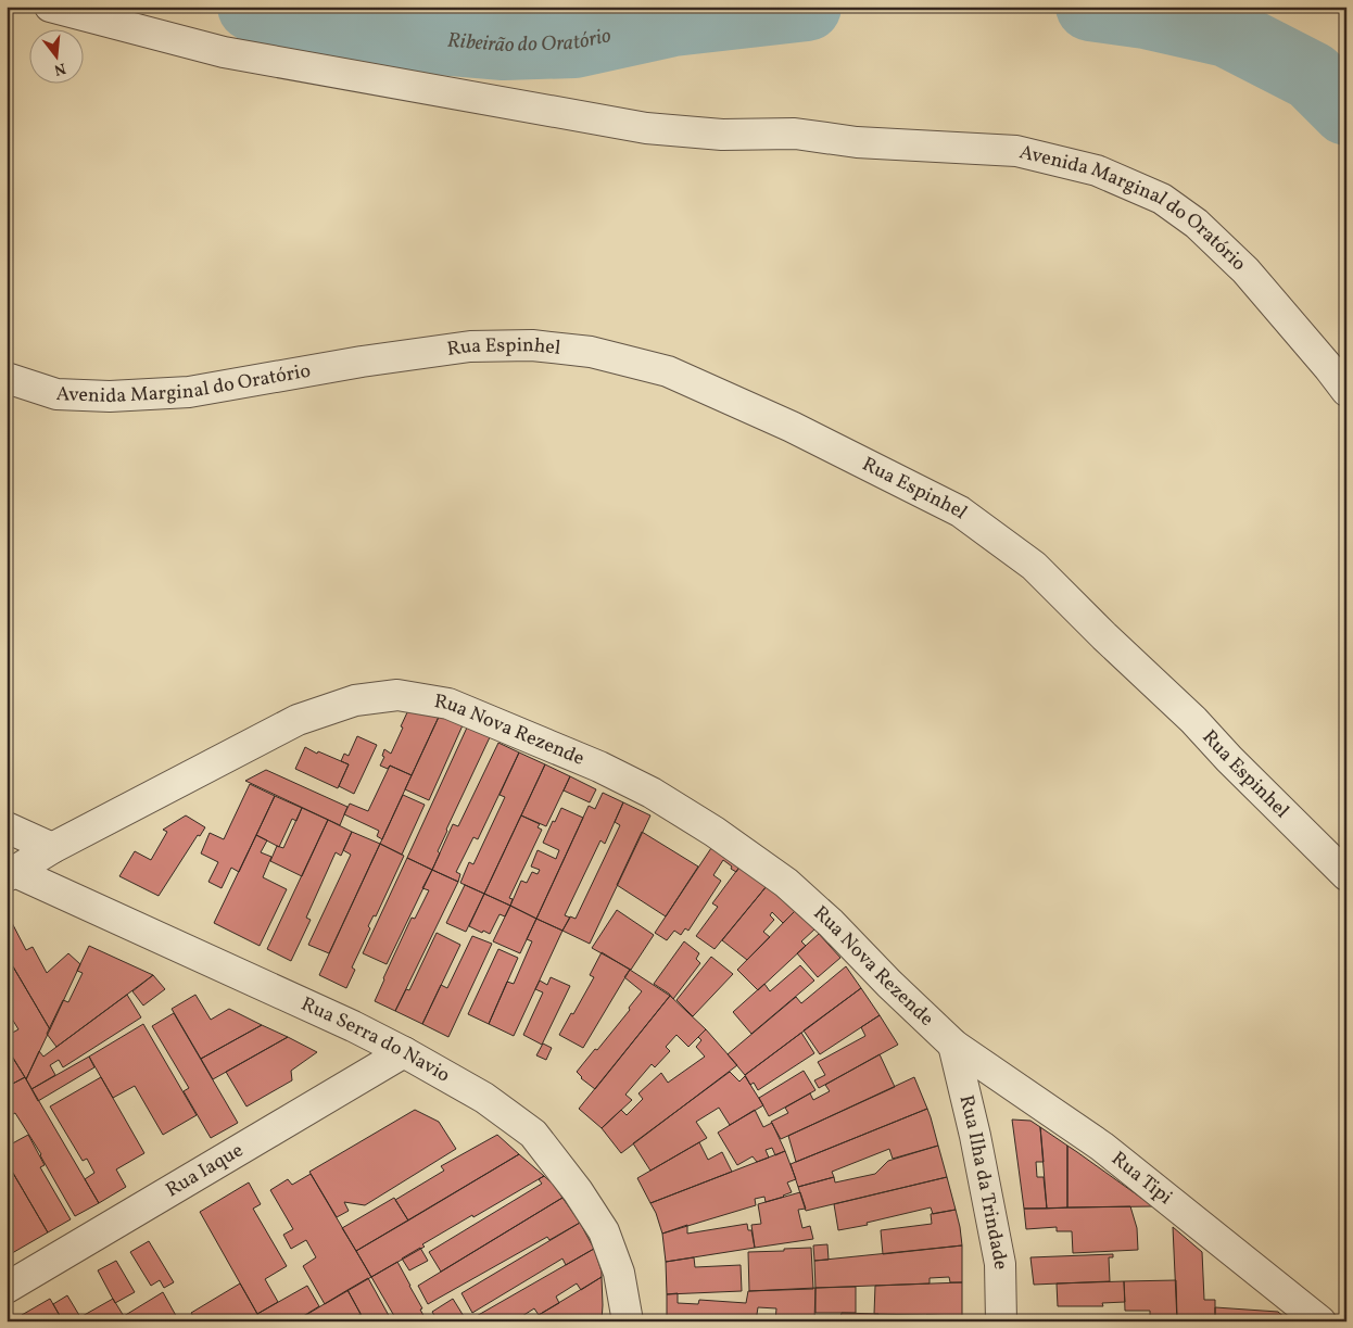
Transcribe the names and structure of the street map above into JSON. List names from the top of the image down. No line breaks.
{"streets":{"street":["Avenida Marginal do Oratório","Rua Espinhel","Rua Nova Rezende","Rua Serra do Navio","Rua Iaque","Rua Tipi","Rua Ilha da Trindade"]},"crossings":[["Avenida Marginal do Oratório","Rua Espinhel"],["Rua Nova Rezende","Rua Serra do Navio"],["Rua Nova Rezende","Rua Tipi"],["Rua Nova Rezende","Rua Ilha da Trindade"],["Rua Serra do Navio","Rua Iaque"],["Rua Tipi","Rua Ilha da Trindade"]],"water":["Ribeirão do Oratório"],"north":"bottom"}
